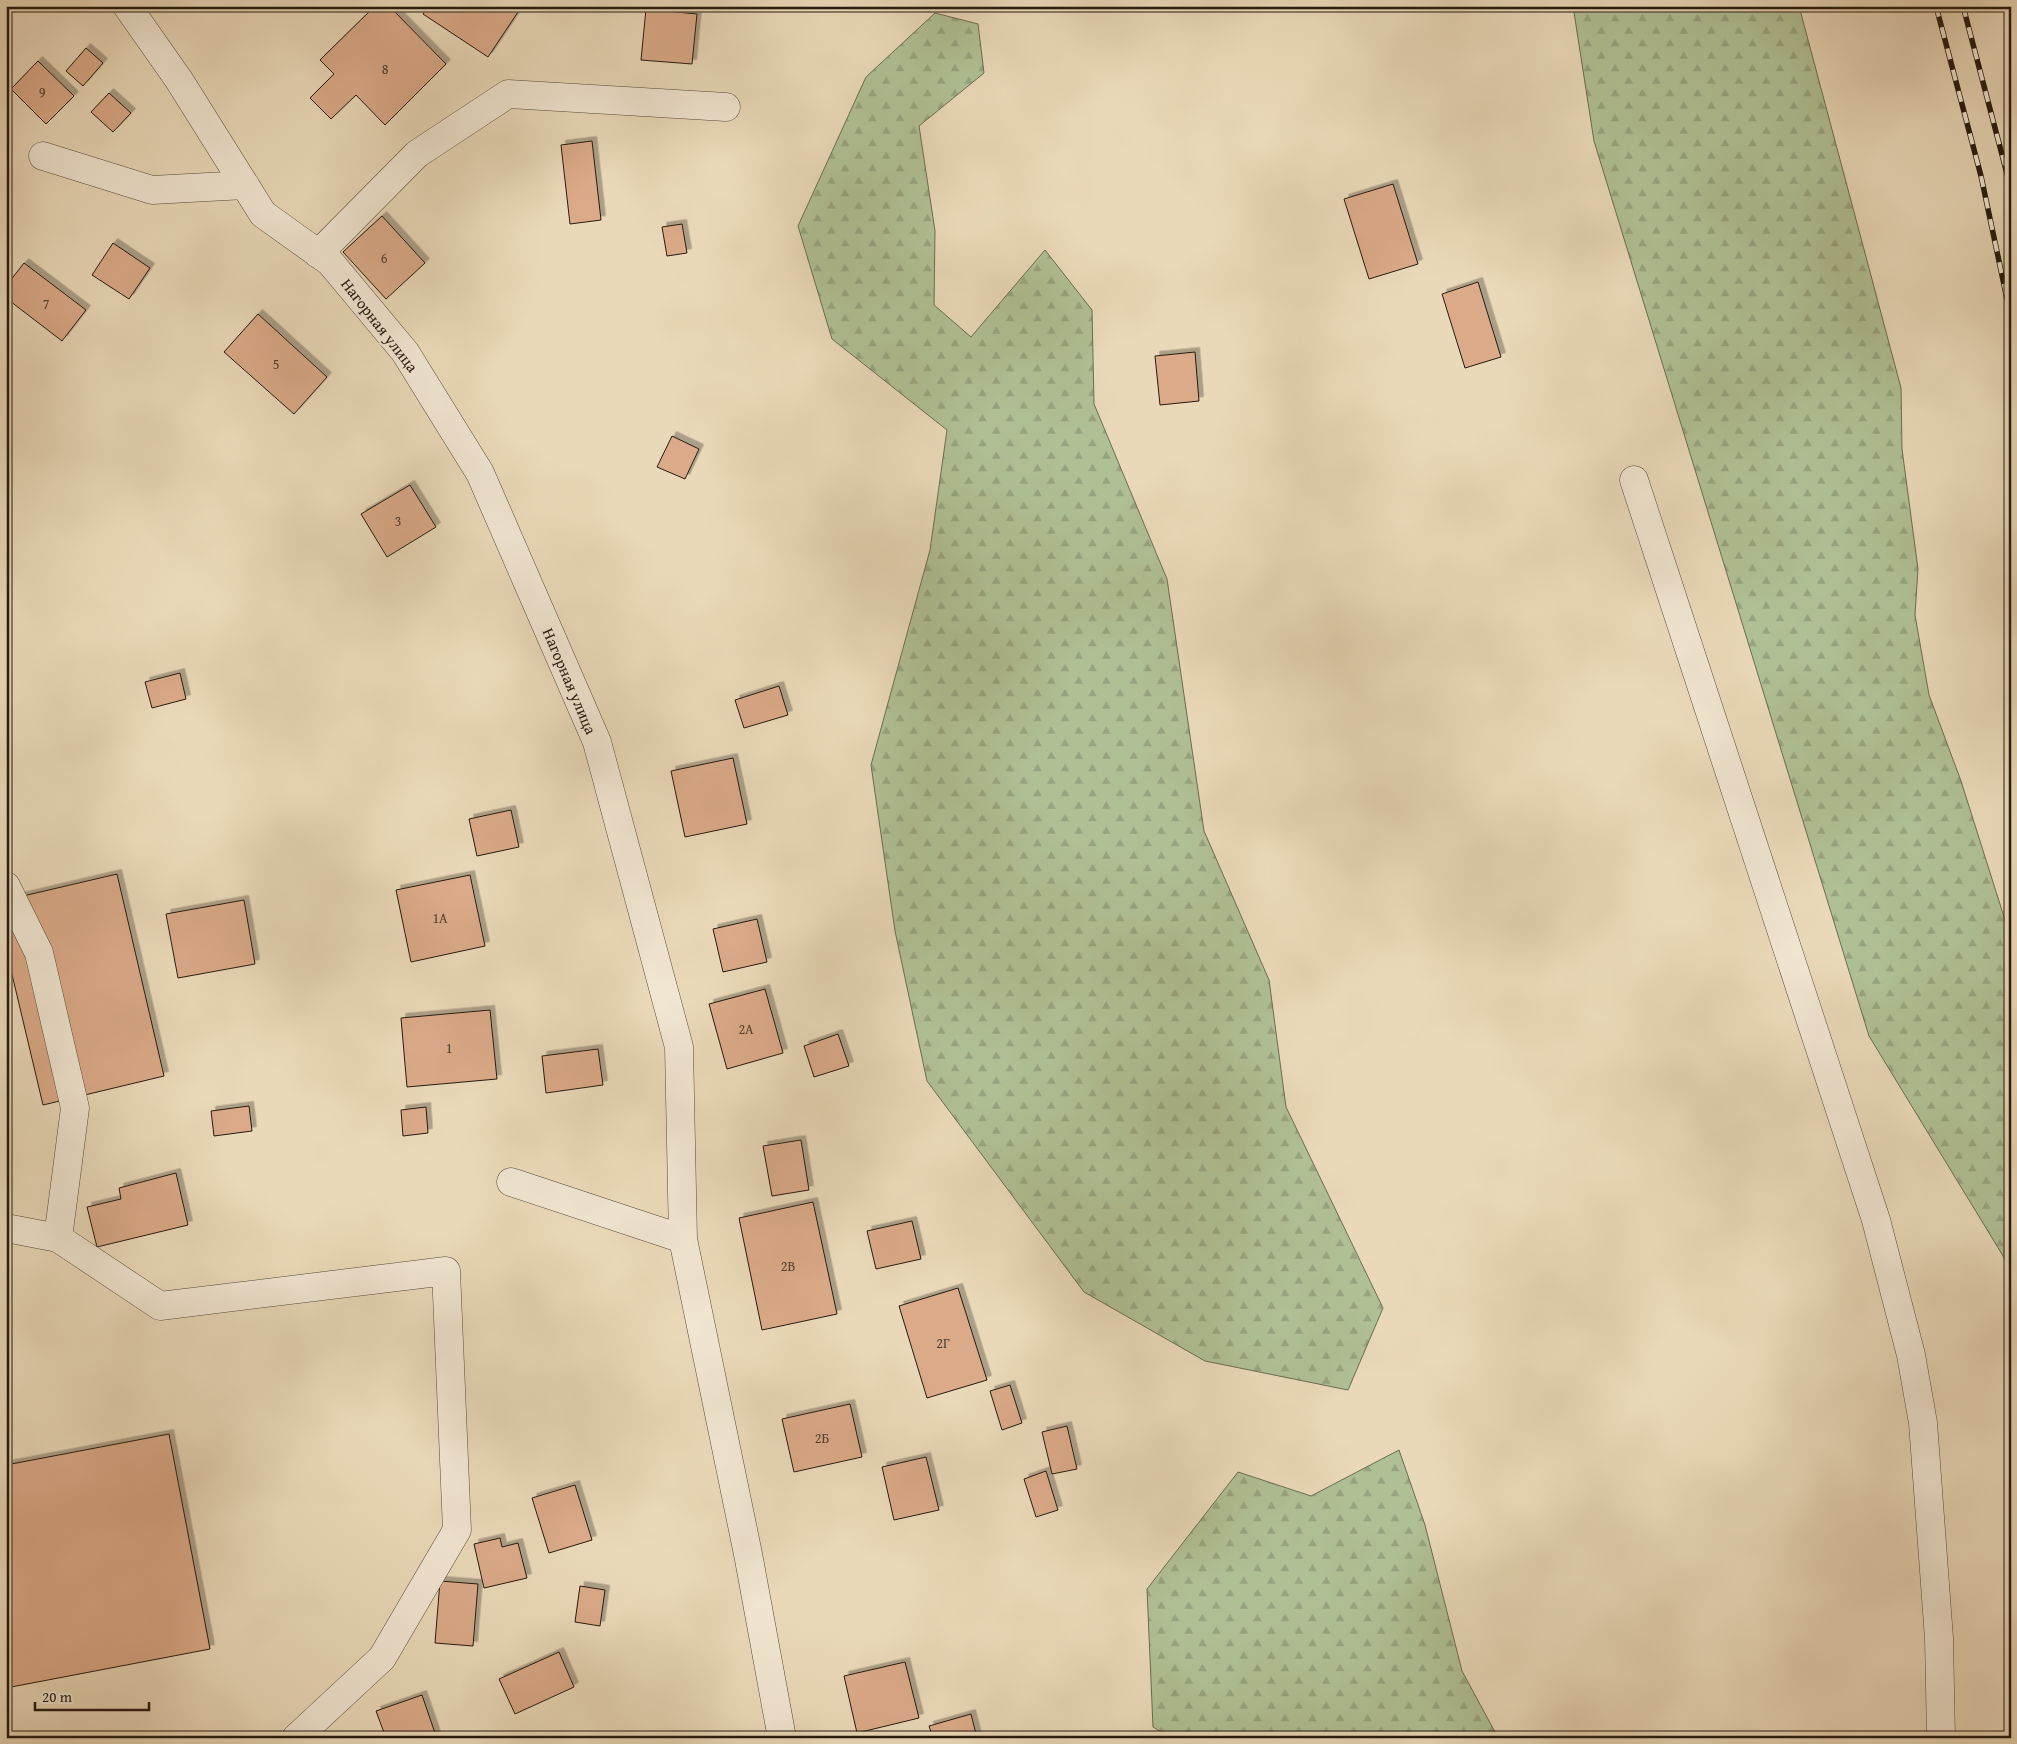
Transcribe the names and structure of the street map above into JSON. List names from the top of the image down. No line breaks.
{"streets":{"street":["Нагорная улица"]},"house_numbers":["8","9","6","7","5","3","1А","2А","1","2В","2Г","2Б"],"scale_bar":"20 m"}
